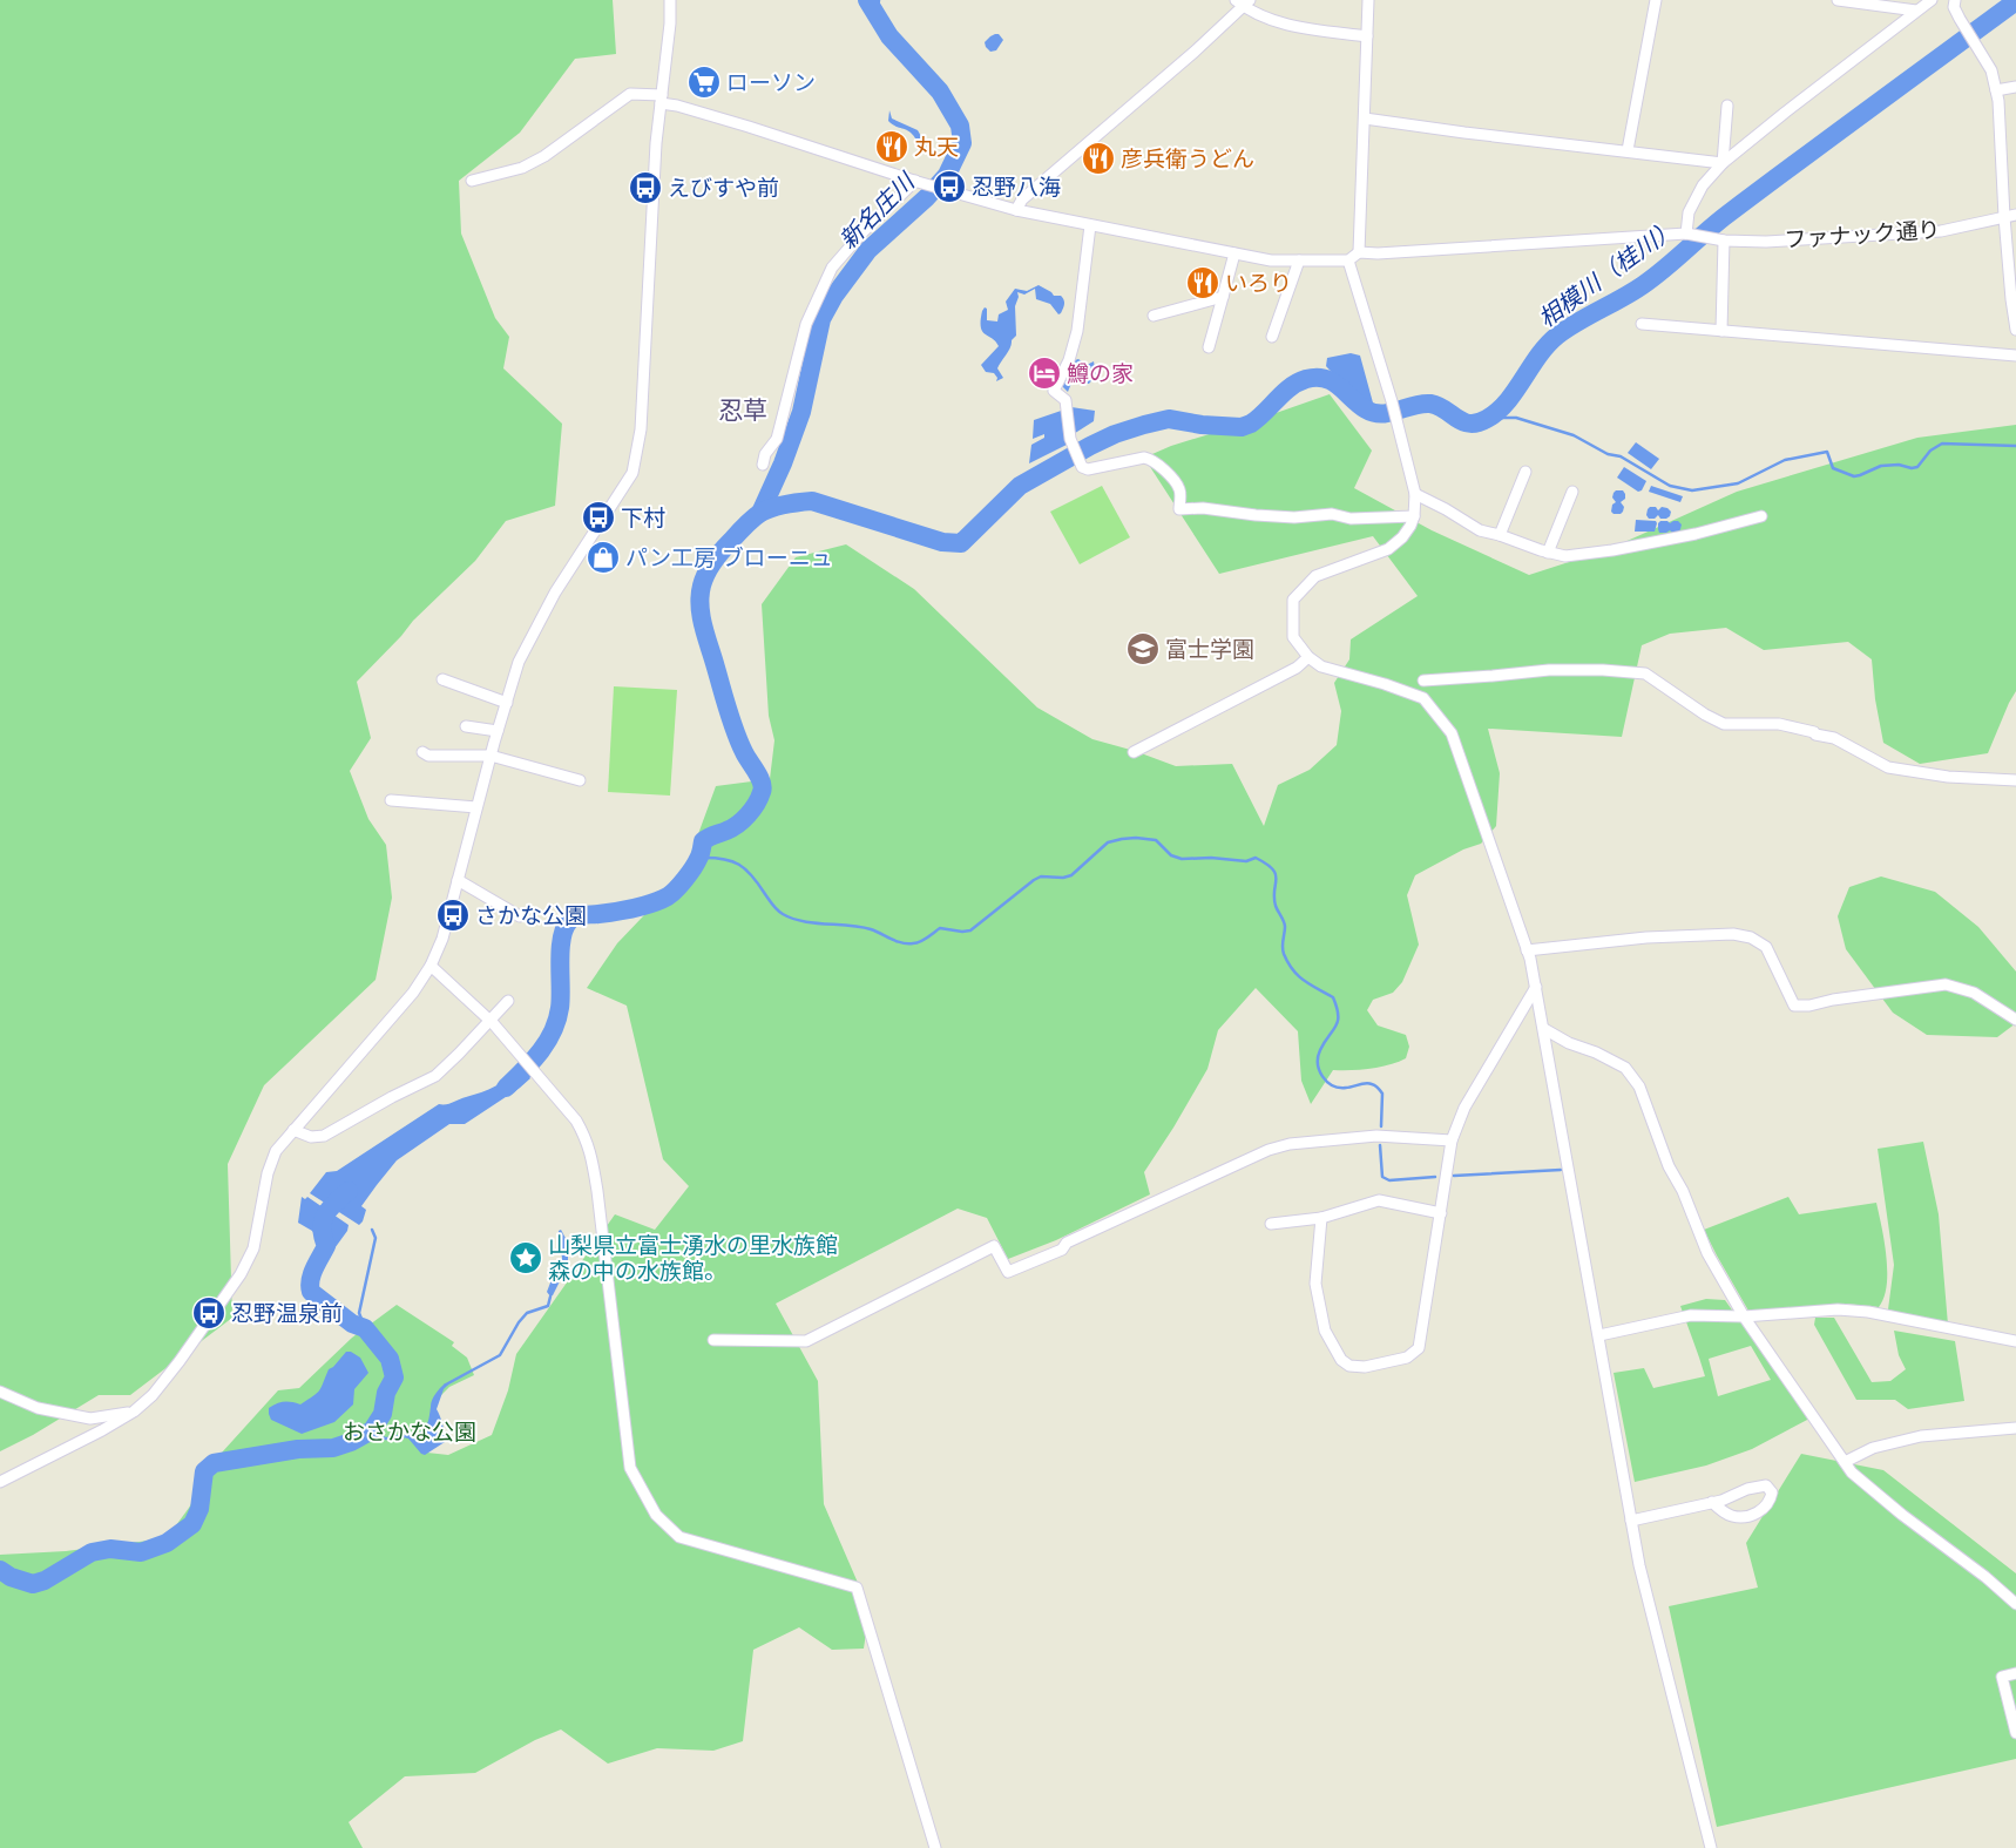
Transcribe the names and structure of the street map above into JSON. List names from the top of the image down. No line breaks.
{"streets":{"street":["ファナック通り"]},"districts":["忍草"],"water":["新名庄川","相模川（桂川）"],"parks":["おさかな公園"],"places":{"supermarket":["ローソン"],"restaurant":["丸天","彦兵衛うどん","いろり"],"bus stop":["忍野八海","えびすや前","下村","さかな公園","忍野温泉前"],"hotel":["鱒の家"],"shop":["パン工房 ブローニュ"],"school or university":["富士学園"],"place":["山梨県立富士湧水の里水族館 森の中の水族館。"]}}
